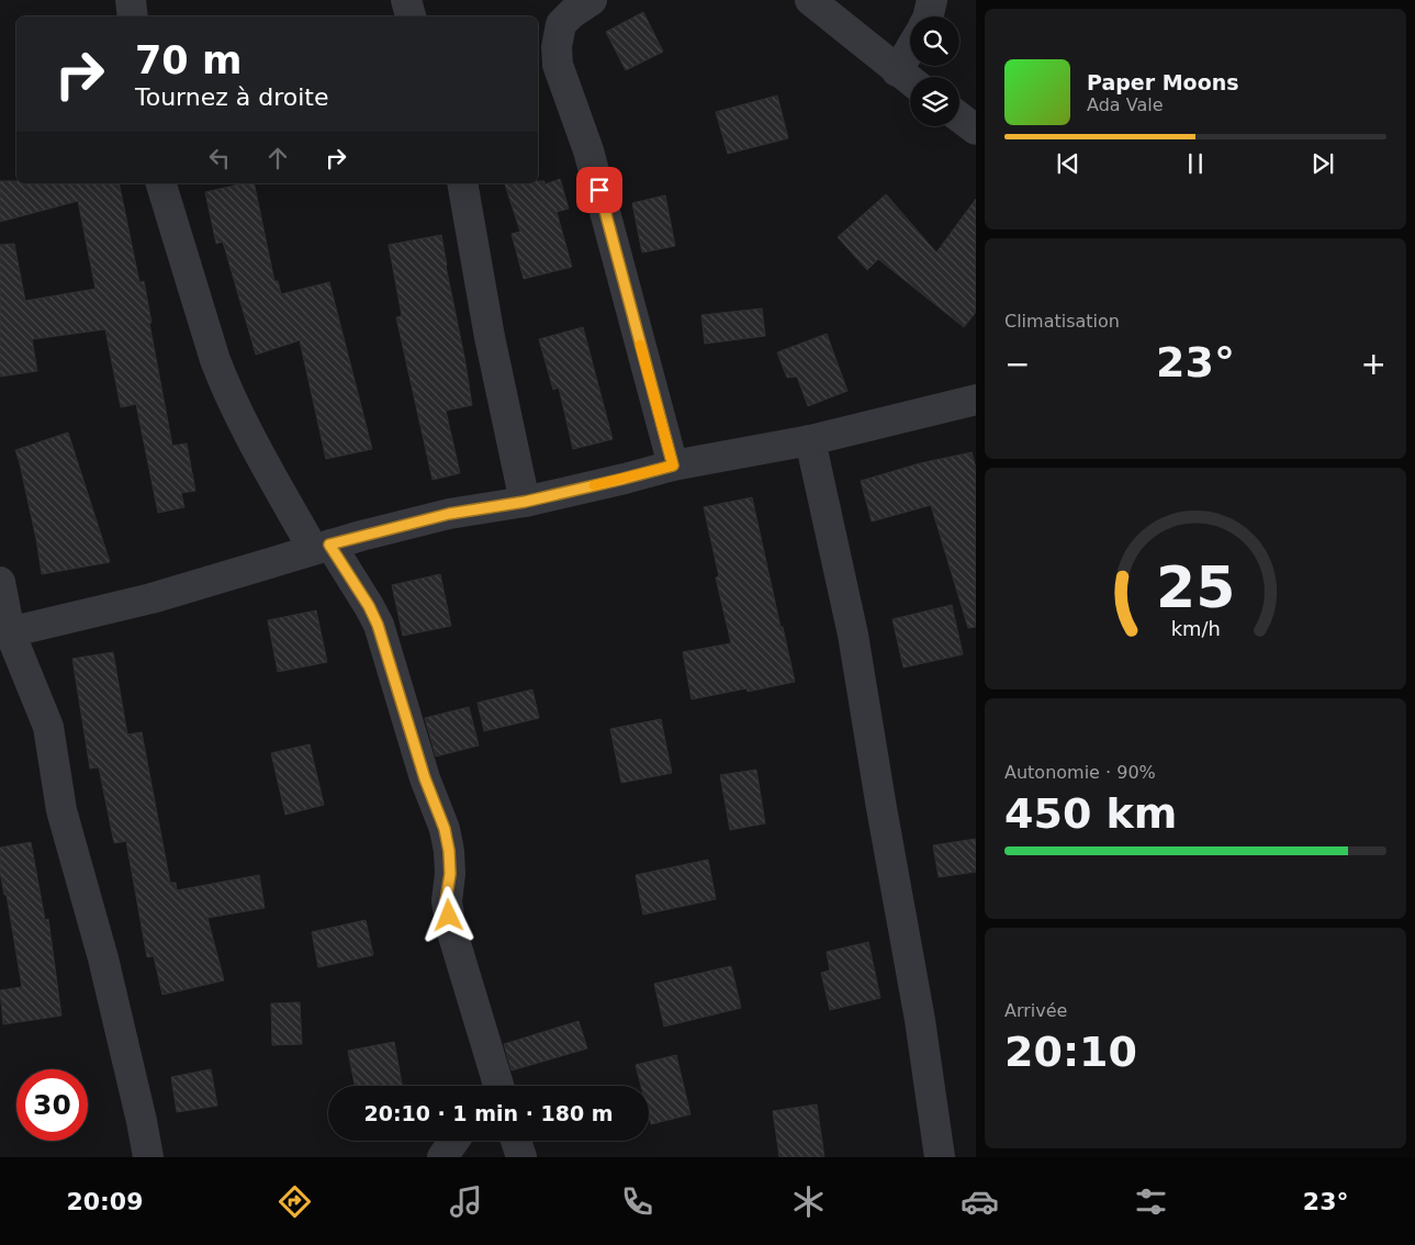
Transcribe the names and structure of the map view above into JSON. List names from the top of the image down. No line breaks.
{"page":{"turn":["70 m","Tournez à droite"],"song":["Paper Moons","Ada Vale"],"tile":["Climatisation",["Autonomie · 90%","450 km"],["Arrivée","20:10"]],"heat":["−","23°","+"],"limit":"30","trip":"20:10 · 1 min · 180 m","tabs":["20:09","23°"],"gauge":["25","km/h"]}}
